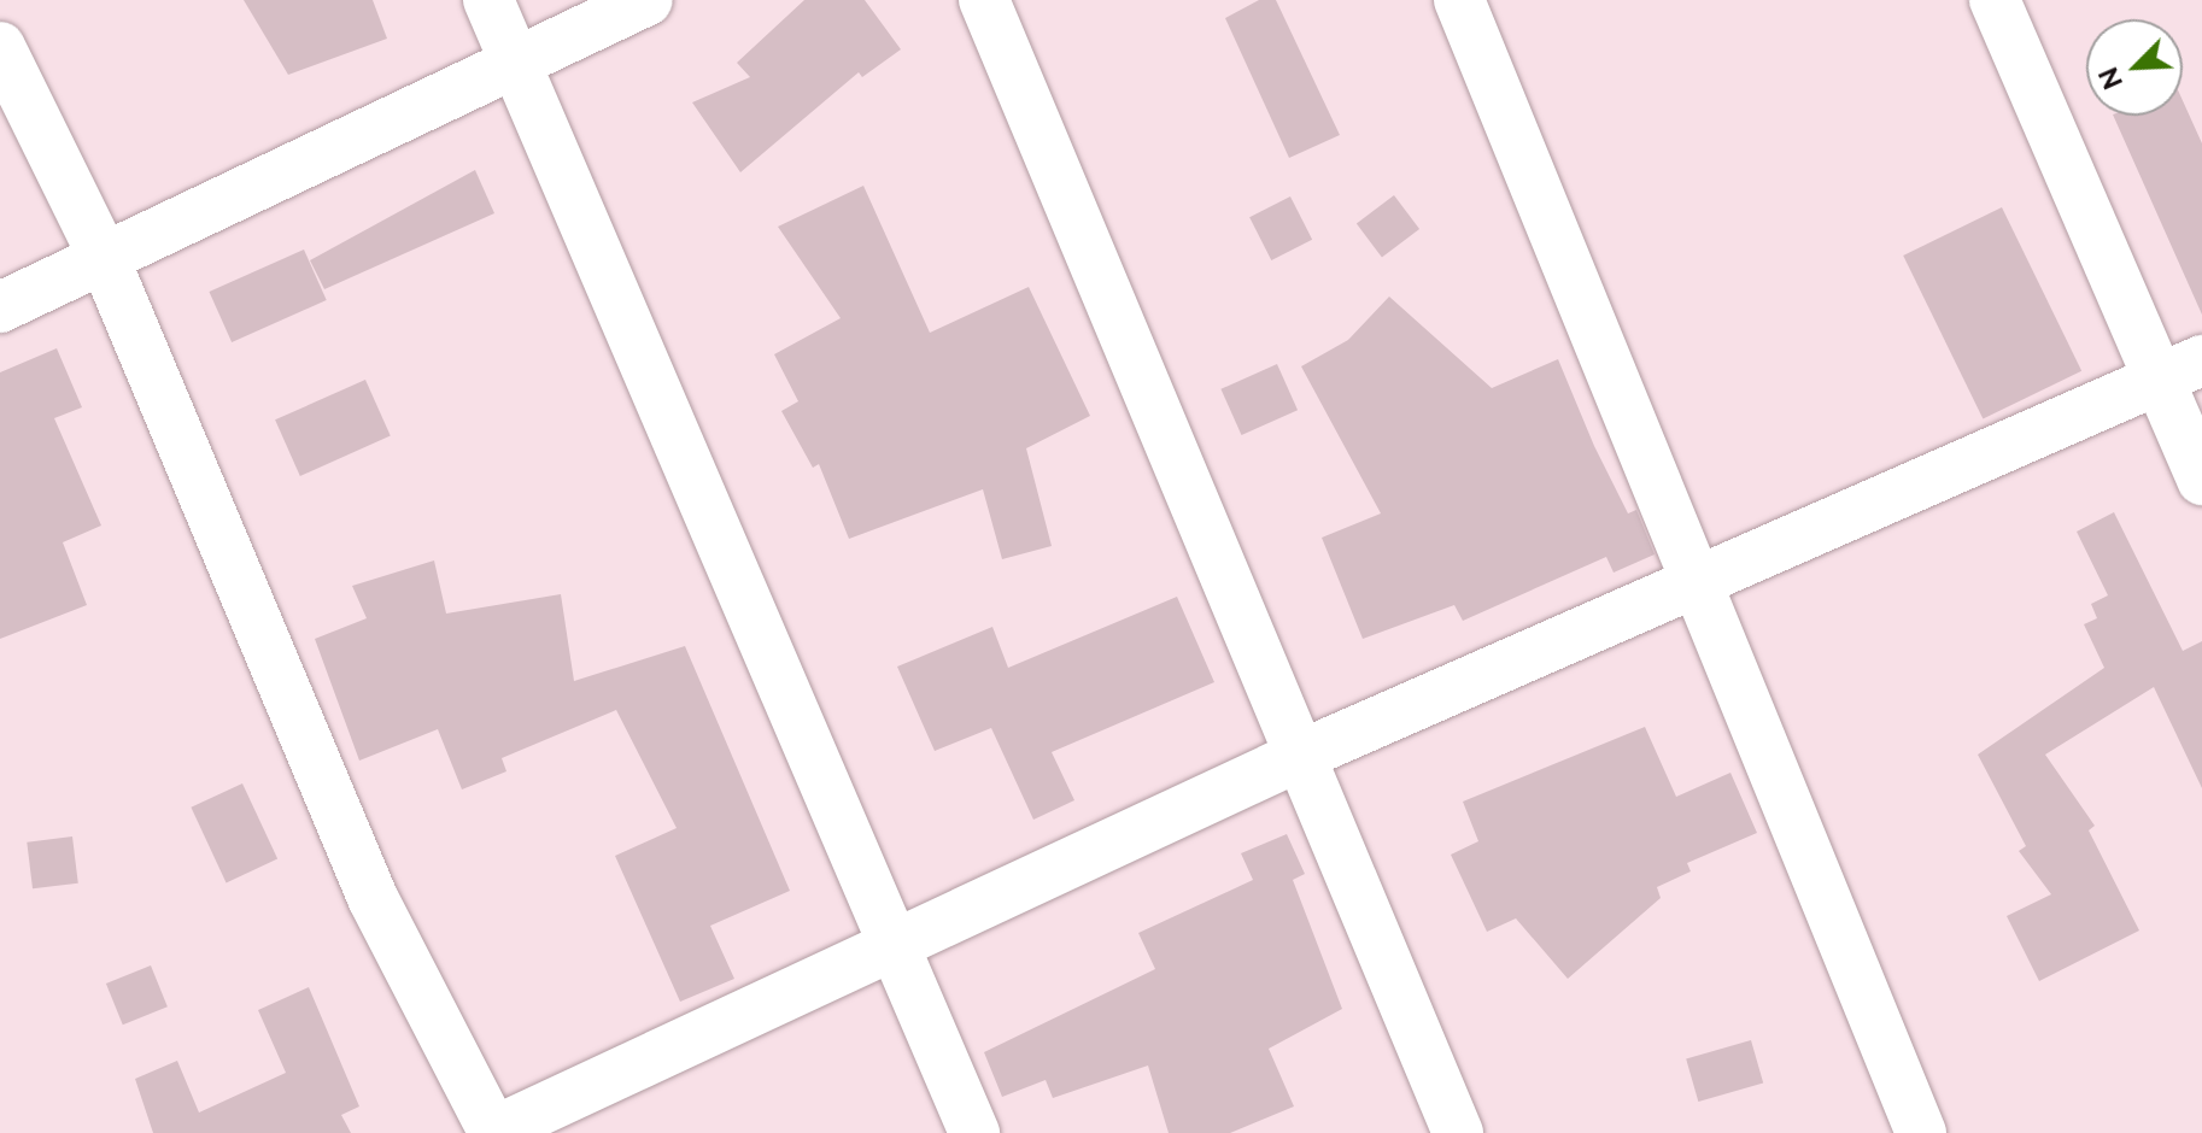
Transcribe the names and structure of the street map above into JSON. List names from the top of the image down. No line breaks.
{"north":"bottom left"}
